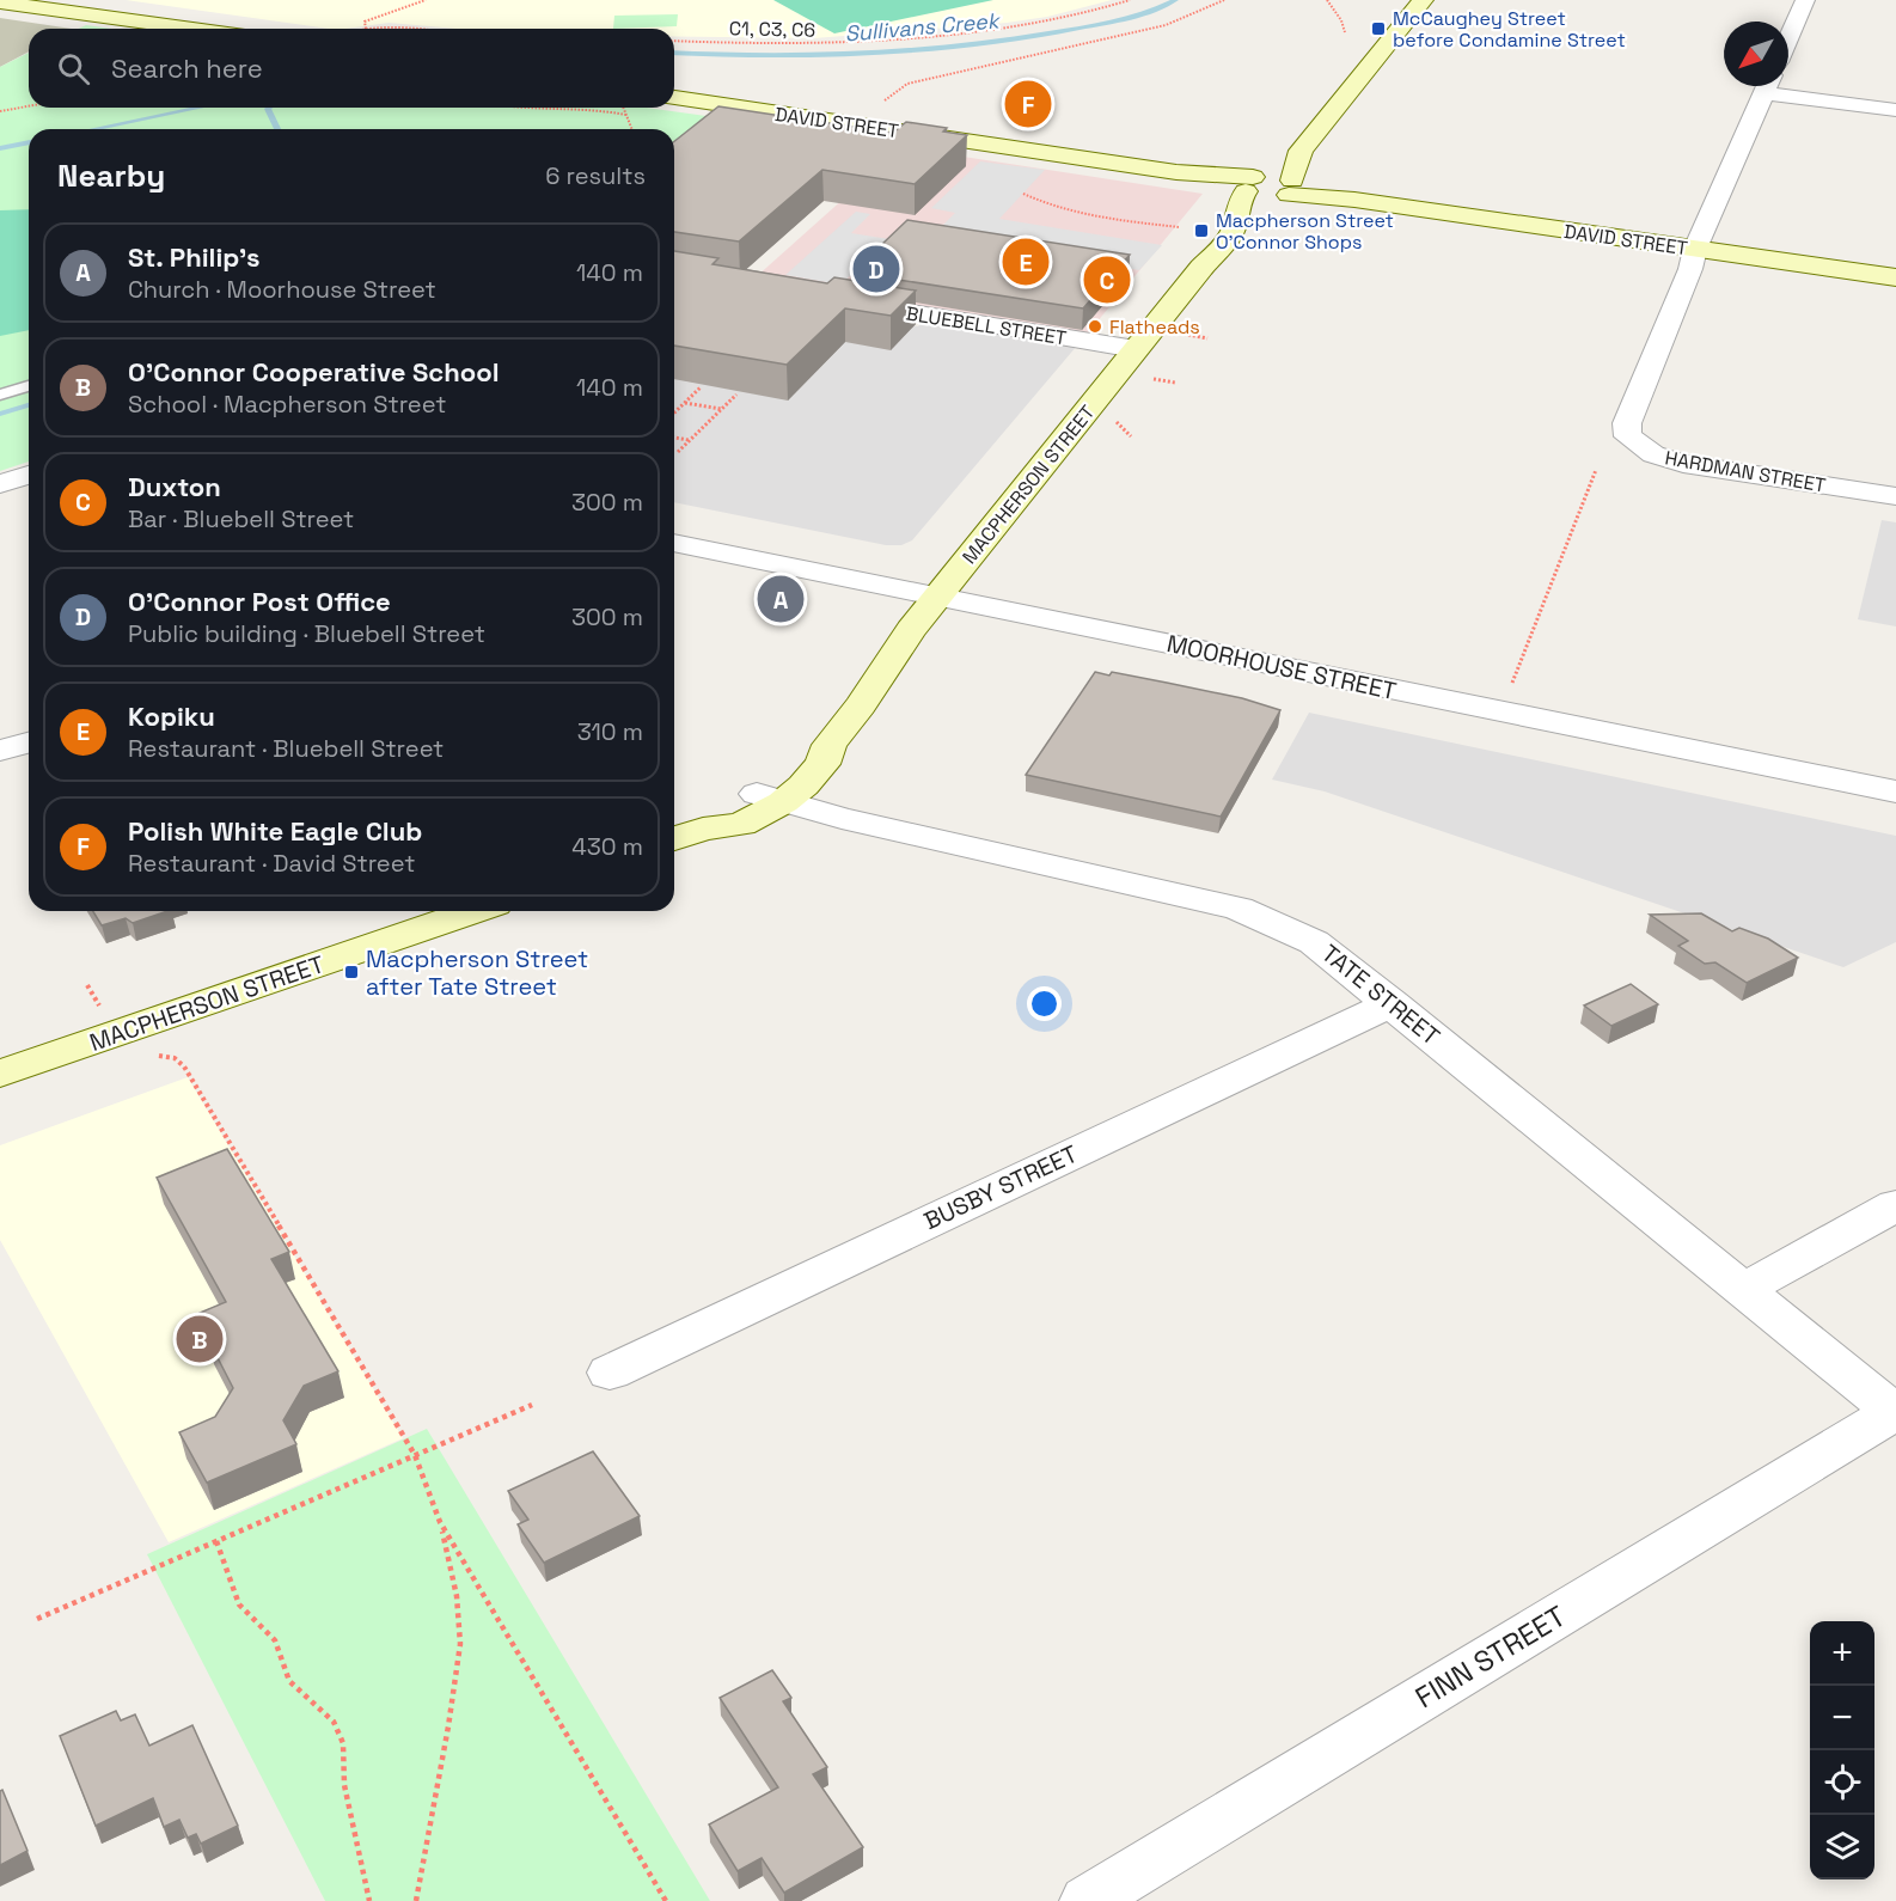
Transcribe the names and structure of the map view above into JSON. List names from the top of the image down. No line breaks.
{"streets":{"street":["DAVID STREET","BLUEBELL STREET","HARDMAN STREET","MACPHERSON STREET","MOORHOUSE STREET","TATE STREET","BUSBY STREET","FINN STREET"],"path":["C1, C3, C6"]},"crossings":[["DAVID STREET","HARDMAN STREET"],["DAVID STREET","MACPHERSON STREET"],["BLUEBELL STREET","MACPHERSON STREET"],["MACPHERSON STREET","MOORHOUSE STREET"],["MACPHERSON STREET","TATE STREET"],["TATE STREET","BUSBY STREET"],["TATE STREET","FINN STREET"]],"water":["Sullivans Creek"],"places":{"transit":["McCaughey Street before Condamine Street","Macpherson Street O'Connor Shops","Macpherson Street after Tate Street"],"other":["Flatheads"]},"north":"bottom left","page":{"search":"Search here","pins":["F","E","D","C","A","B"],"heading":["Nearby","6 results"],"list":[{"mark":"A","name":"St. Philip's","note":"Church · Moorhouse Street","value":"140 m"},{"mark":"B","name":"O'Connor Cooperative School","note":"School · Macpherson Street","value":"140 m"},{"mark":"C","name":"Duxton","note":"Bar · Bluebell Street","value":"300 m"},{"mark":"D","name":"O'Connor Post Office","note":"Public building · Bluebell Street","value":"300 m"},{"mark":"E","name":"Kopiku","note":"Restaurant · Bluebell Street","value":"310 m"},{"mark":"F","name":"Polish White Eagle Club","note":"Restaurant · David Street","value":"430 m"}],"map_buttons":["+","−"]}}
